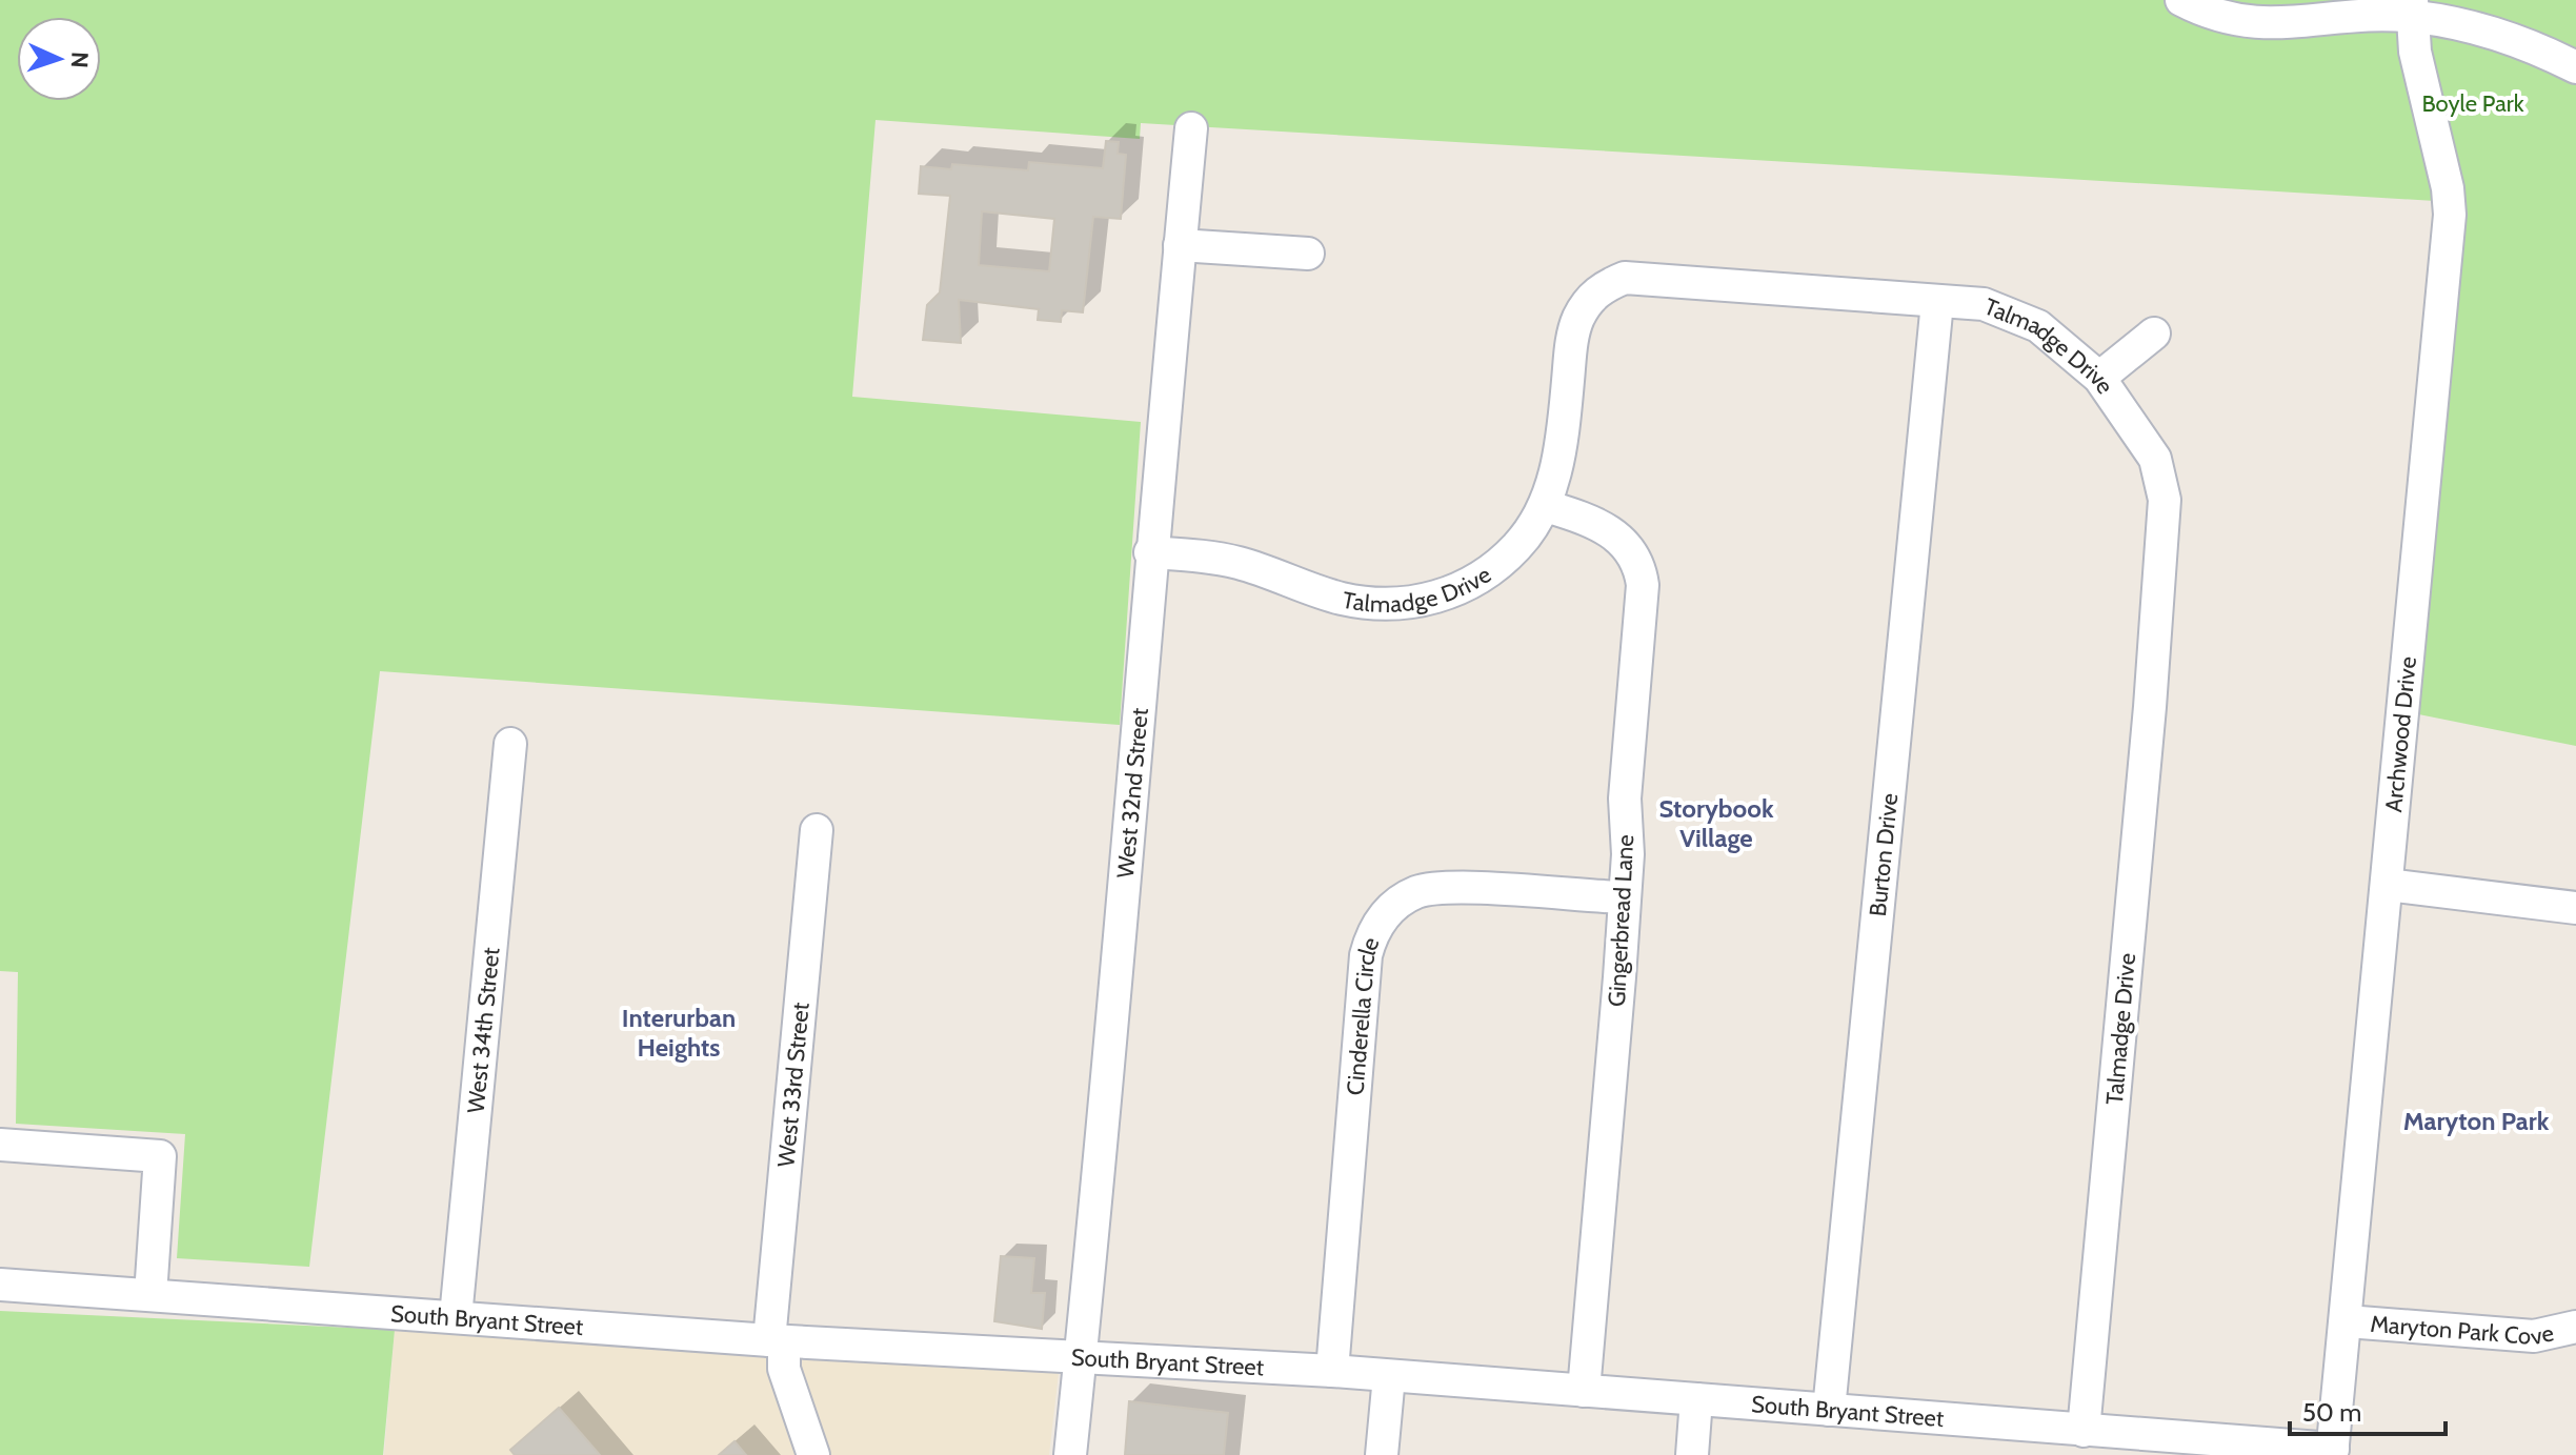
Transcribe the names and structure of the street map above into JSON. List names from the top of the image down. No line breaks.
{"streets":{"street":["Talmadge Drive","Archwood Drive","West 32nd Street","Burton Drive","Gingerbread Lane","Cinderella Circle","West 34th Street","West 33rd Street","South Bryant Street","Maryton Park Cove"]},"crossings":[["Talmadge Drive","West 32nd Street"],["Talmadge Drive","Burton Drive"],["Talmadge Drive","Gingerbread Lane"],["Talmadge Drive","South Bryant Street"],["Archwood Drive","South Bryant Street"],["Archwood Drive","Maryton Park Cove"],["West 32nd Street","South Bryant Street"],["Burton Drive","South Bryant Street"],["Gingerbread Lane","Cinderella Circle"],["Gingerbread Lane","South Bryant Street"],["Cinderella Circle","South Bryant Street"],["West 34th Street","South Bryant Street"],["West 33rd Street","South Bryant Street"]],"districts":["Storybook Village","Interurban Heights","Maryton Park"],"parks":["Boyle Park"],"scale_bar":"50 m","north":"right"}
